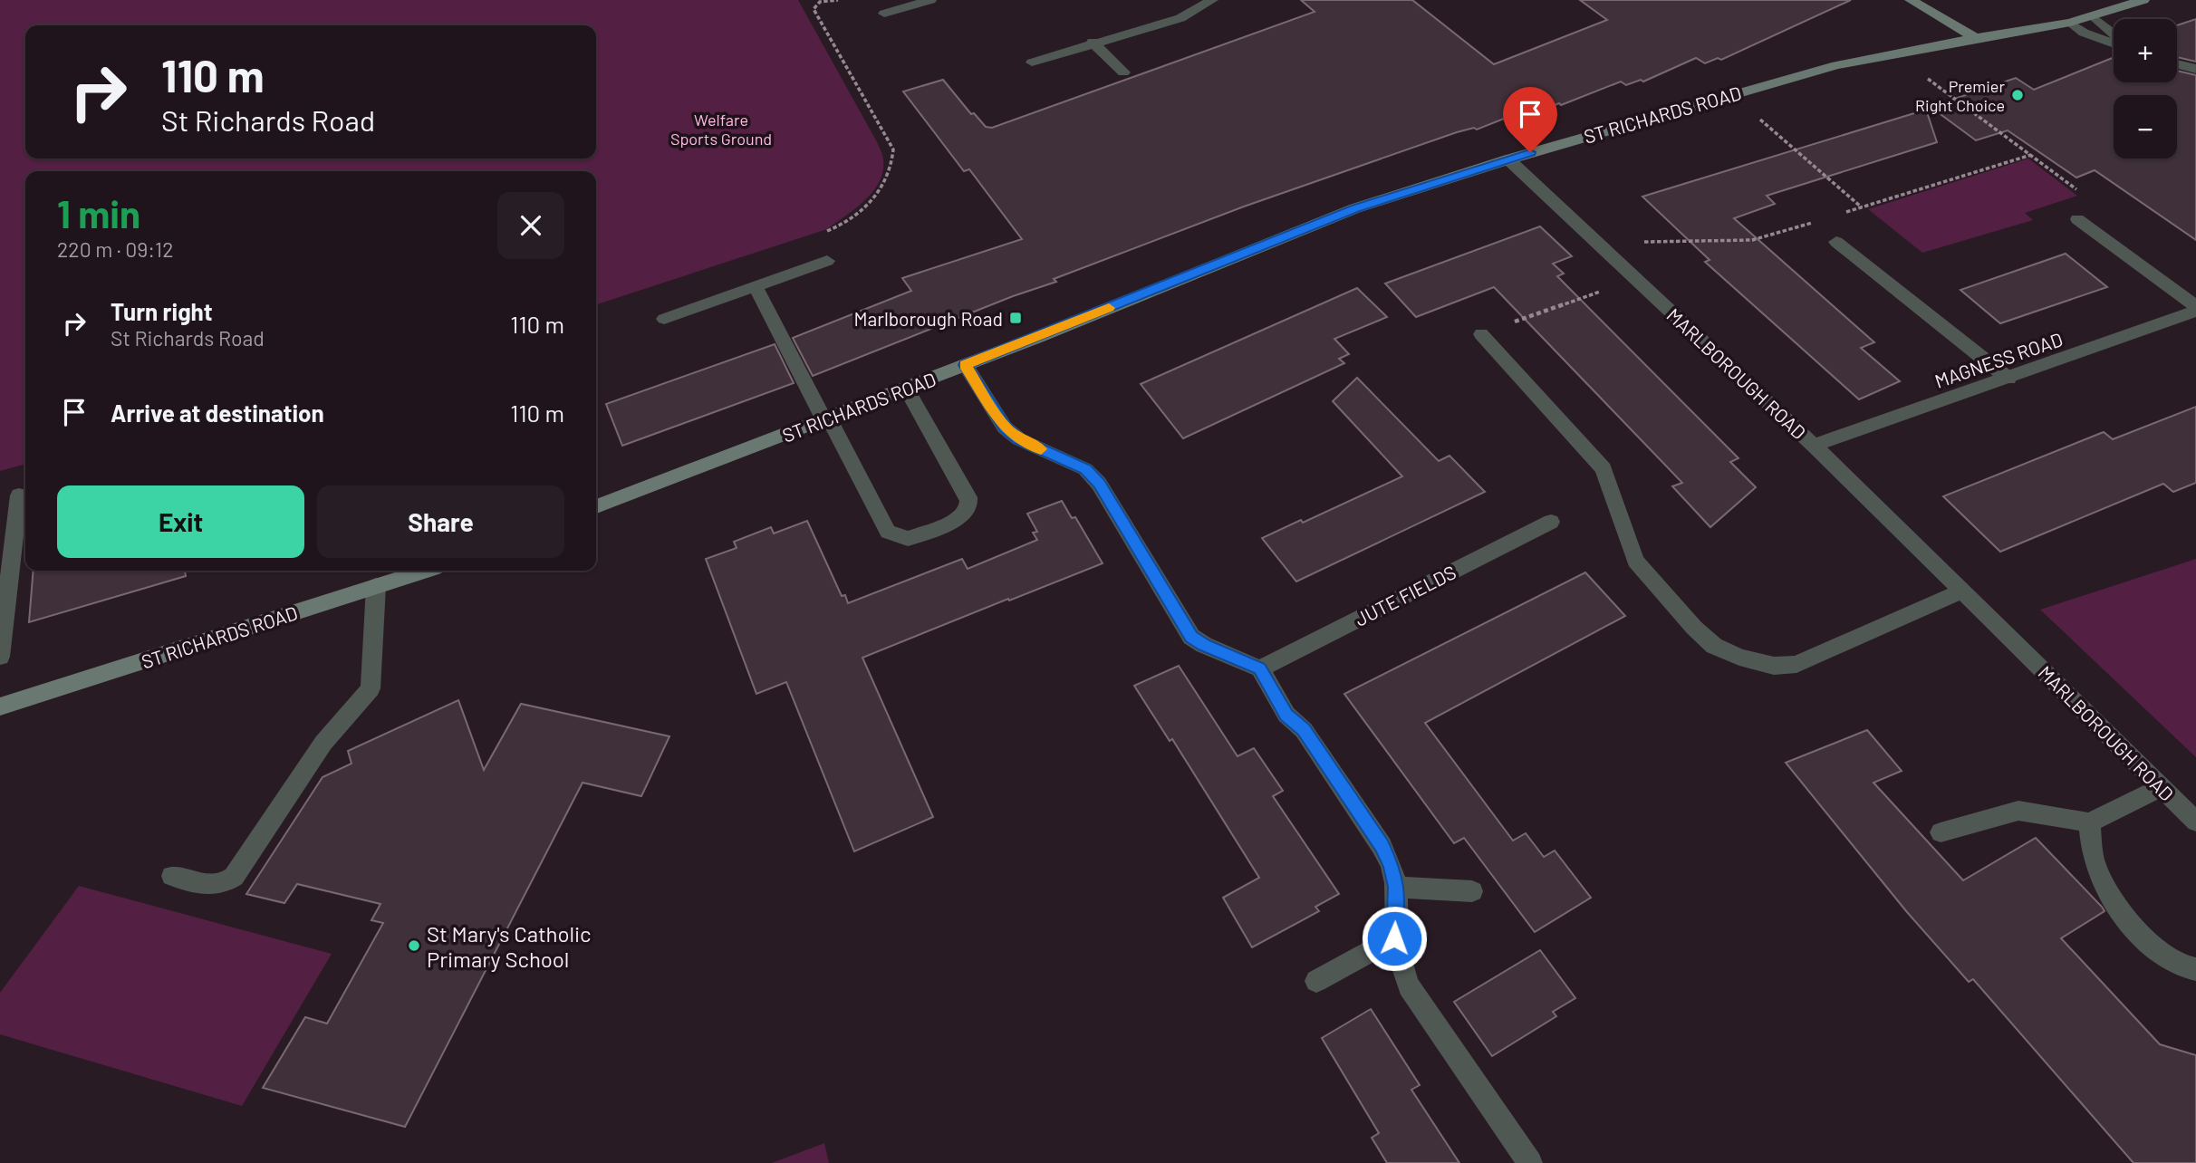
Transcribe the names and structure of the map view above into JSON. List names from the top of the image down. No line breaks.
{"streets":{"street":["ST RICHARDS ROAD","MAGNESS ROAD","MARLBOROUGH ROAD","JUTE FIELDS"]},"crossings":[["ST RICHARDS ROAD","MARLBOROUGH ROAD"],["MAGNESS ROAD","MARLBOROUGH ROAD"]],"parks":["Welfare Sports Ground"],"places":{"other":["Premier Right Choice","St Mary's Catholic Primary School"],"transit":["Marlborough Road"]},"page":{"map_buttons":["+","−"],"turn":["110 m","St Richards Road"],"heading":["1 min","220 m · 09:12"],"list":[{"name":"Turn right","note":"St Richards Road","value":"110 m"},{"name":"Arrive at destination","value":"110 m"}],"buttons":["Exit","Share"]}}
